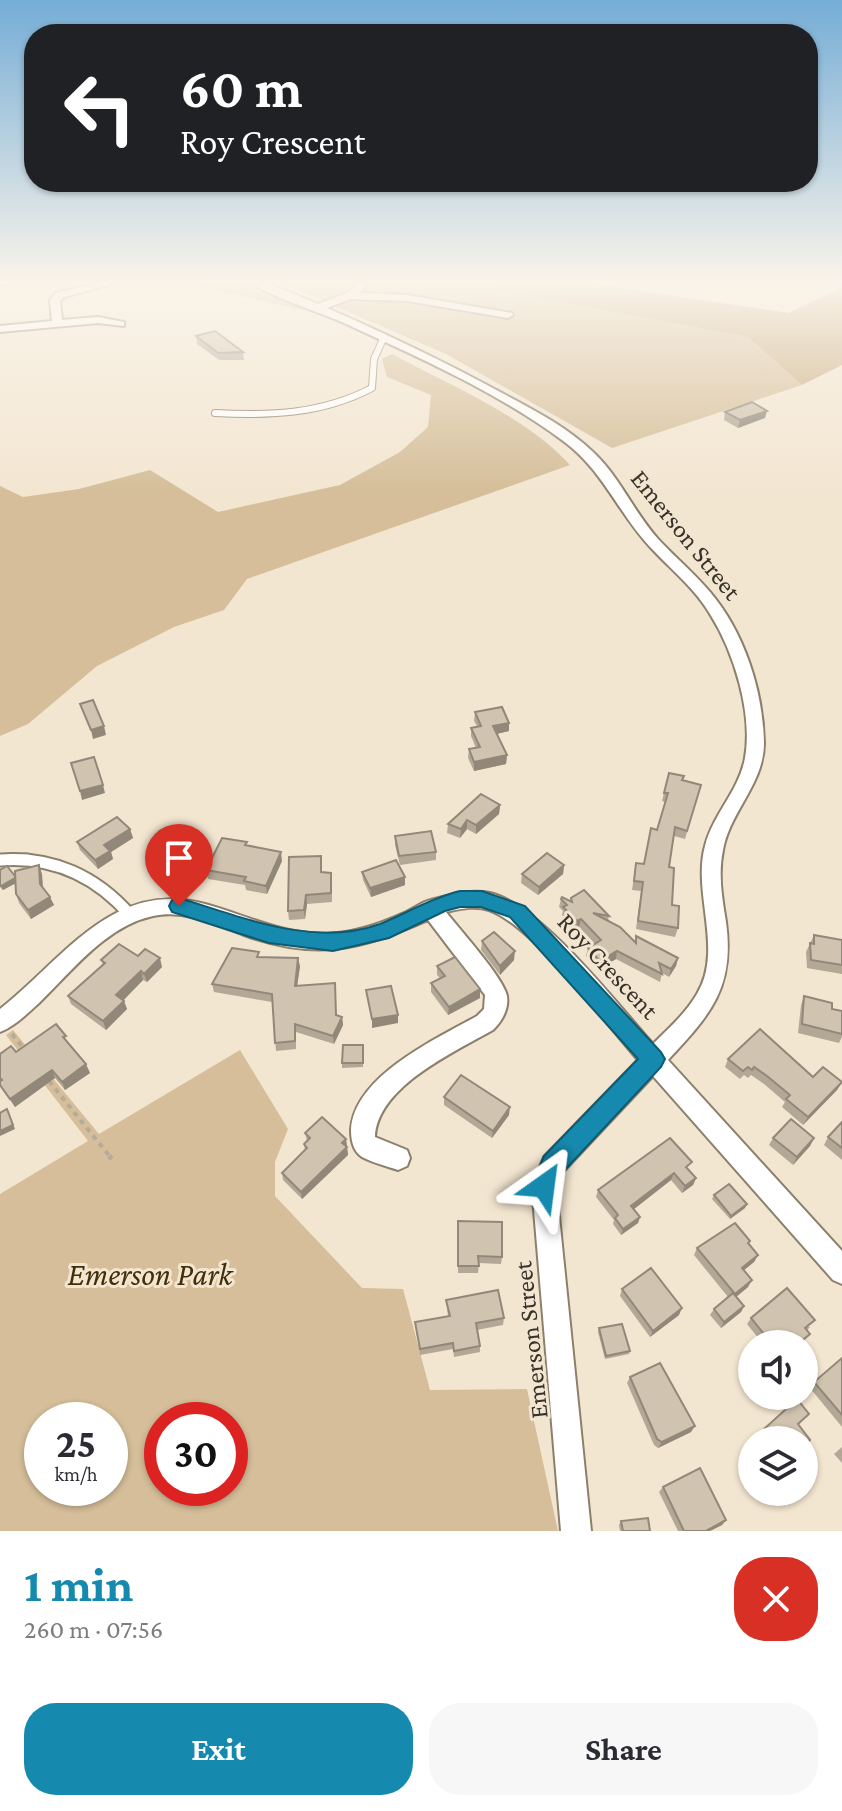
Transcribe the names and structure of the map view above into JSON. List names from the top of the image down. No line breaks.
{"streets":{"street":["Emerson Street","Roy Crescent"]},"crossings":[["Emerson Street","Roy Crescent"]],"parks":["Emerson Park"],"page":{"turn":["60 m","Roy Crescent"],"speed":"25 km/h","limit":"30","heading":["1 min","260 m · 07:56"],"buttons":["Exit","Share"]}}
